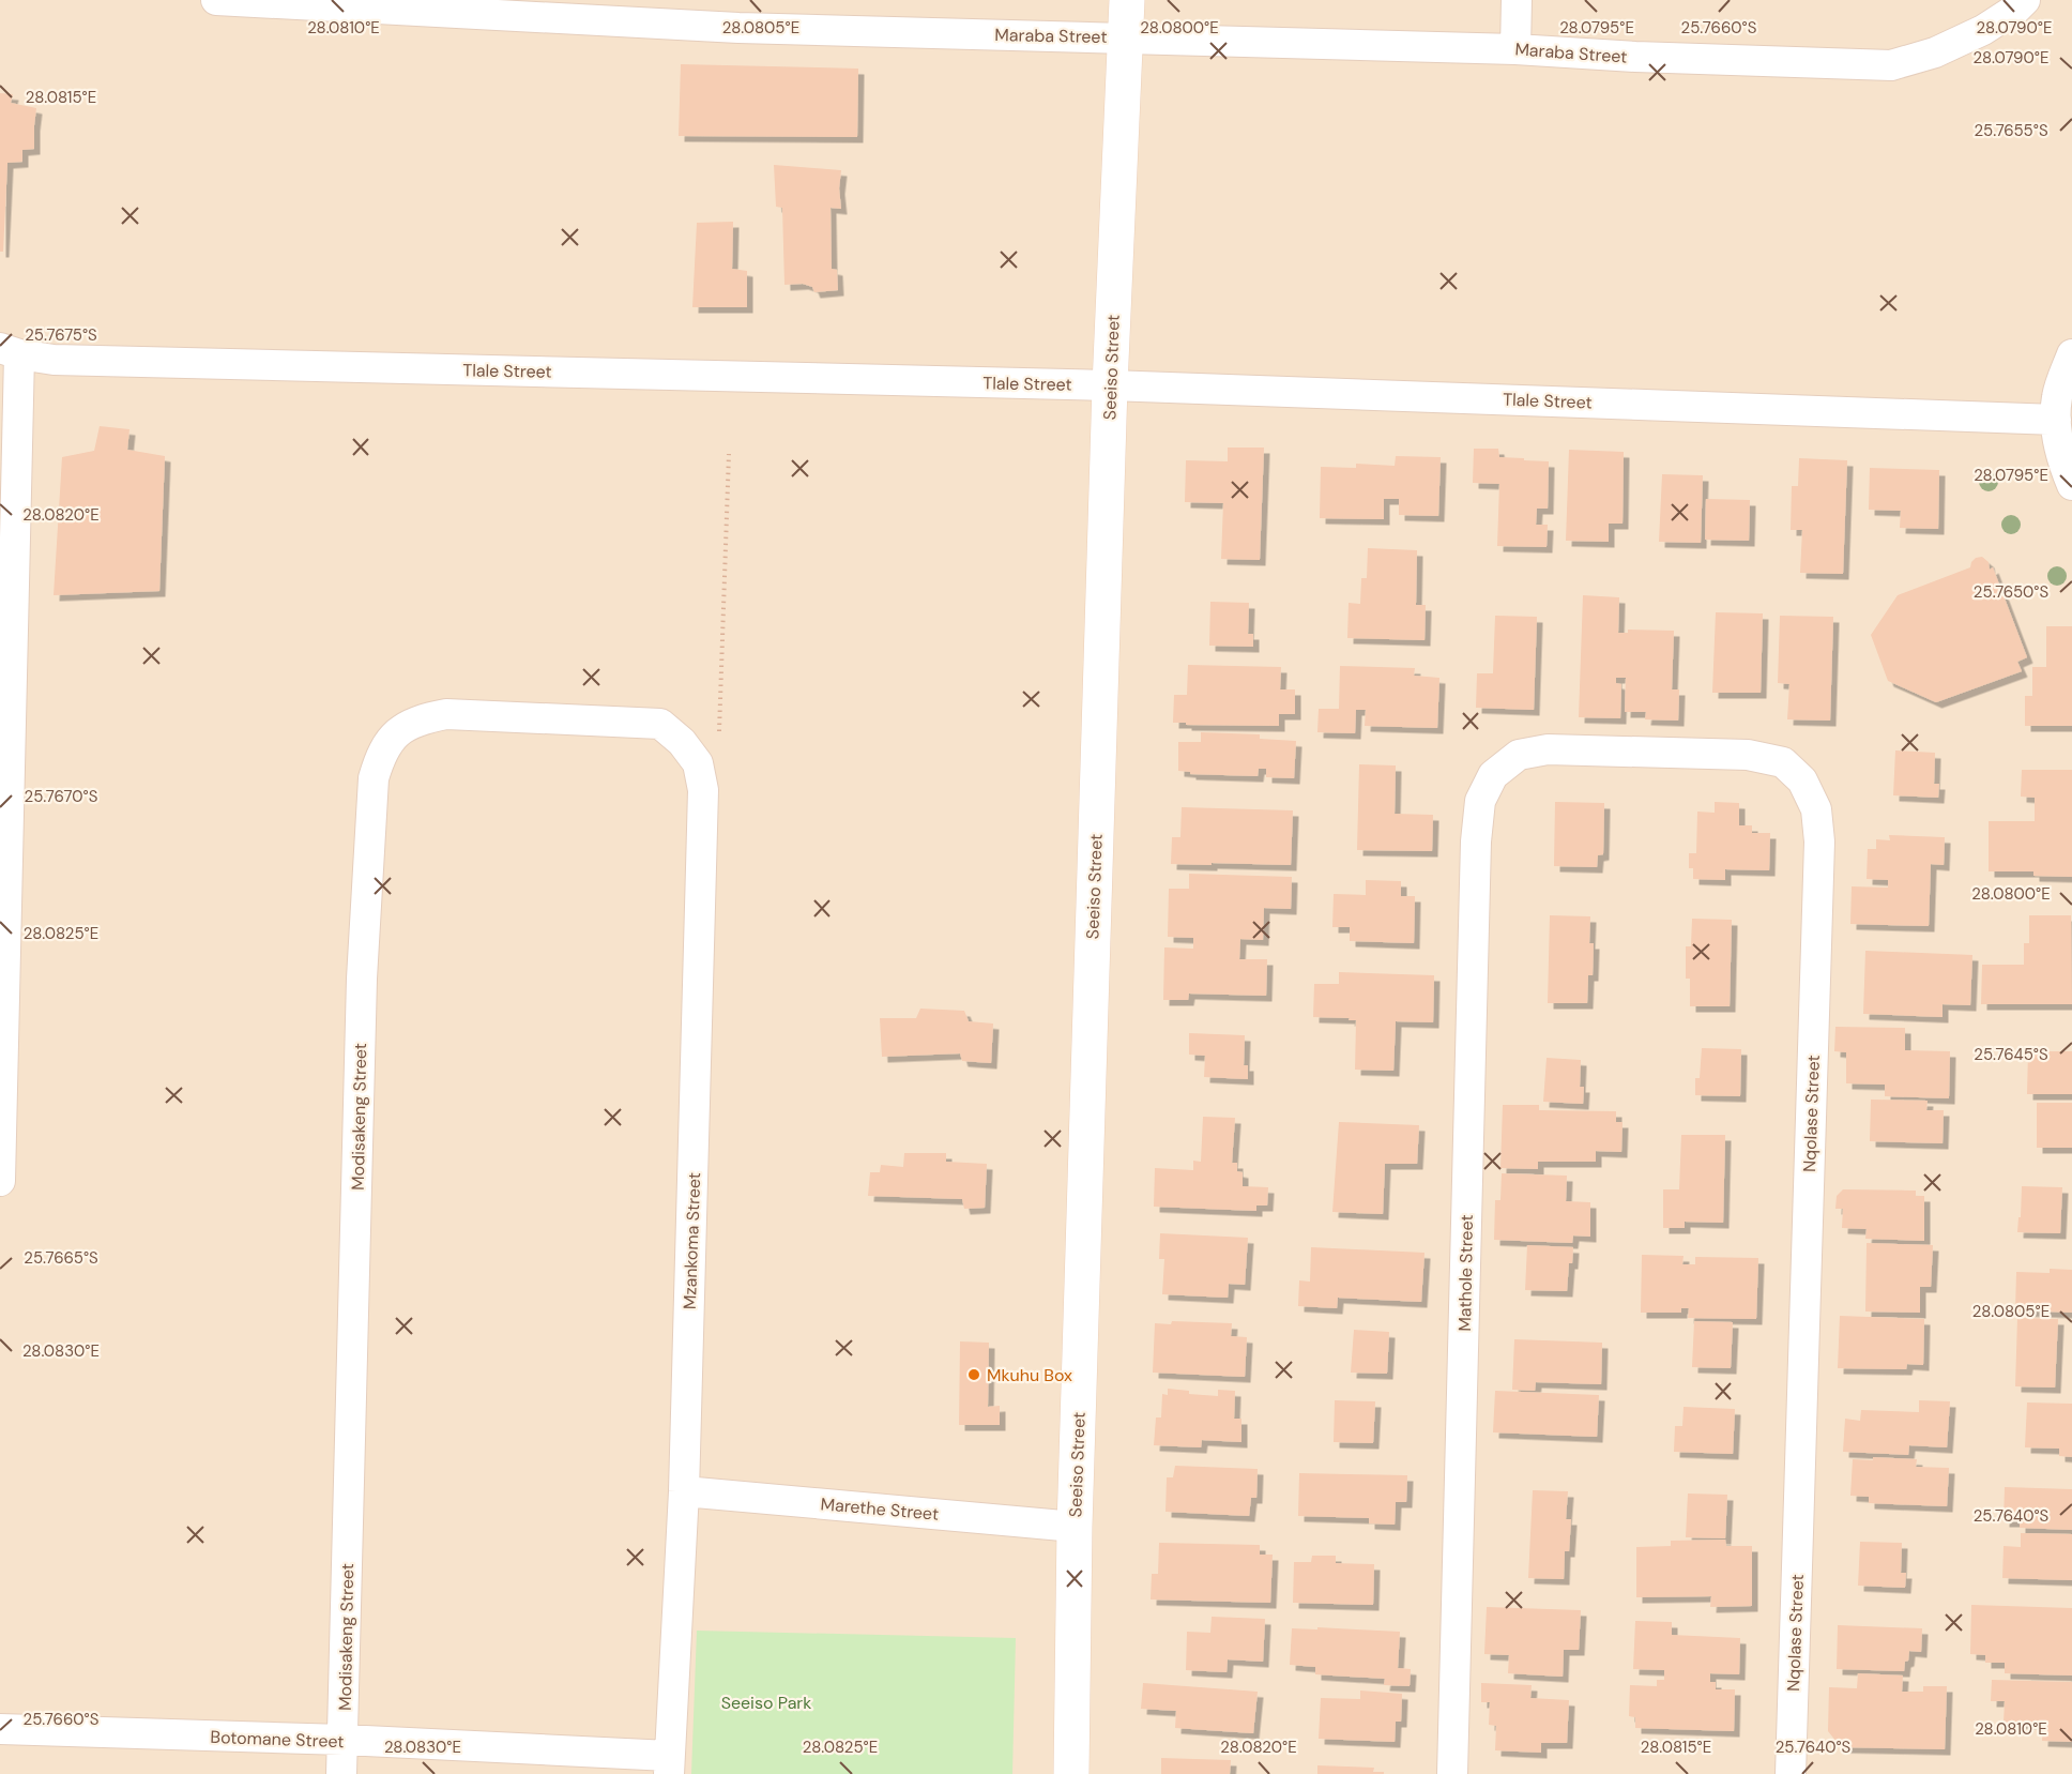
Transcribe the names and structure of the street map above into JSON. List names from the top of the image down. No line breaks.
{"streets":{"street":["Maraba Street","Seeiso Street","Tlale Street","Nqolase Street","Modisakeng Street","Mzankoma Street","Mathole Street","Marethe Street","Botomane Street"]},"crossings":[["Maraba Street","Seeiso Street"],["Seeiso Street","Tlale Street"],["Seeiso Street","Marethe Street"],["Nqolase Street","Mathole Street"],["Modisakeng Street","Mzankoma Street"],["Modisakeng Street","Botomane Street"],["Mzankoma Street","Marethe Street"],["Mzankoma Street","Botomane Street"]],"parks":["Seeiso Park"],"places":["Mkuhu Box"],"coordinates":["28.0790°E","28.0810°E","28.0805°E","28.0800°E","28.0795°E","25.7660°S","28.0815°E","25.7655°S","25.7675°S","28.0820°E","25.7650°S","25.7670°S","28.0825°E","25.7645°S","25.7665°S","28.0830°E","25.7640°S"]}
